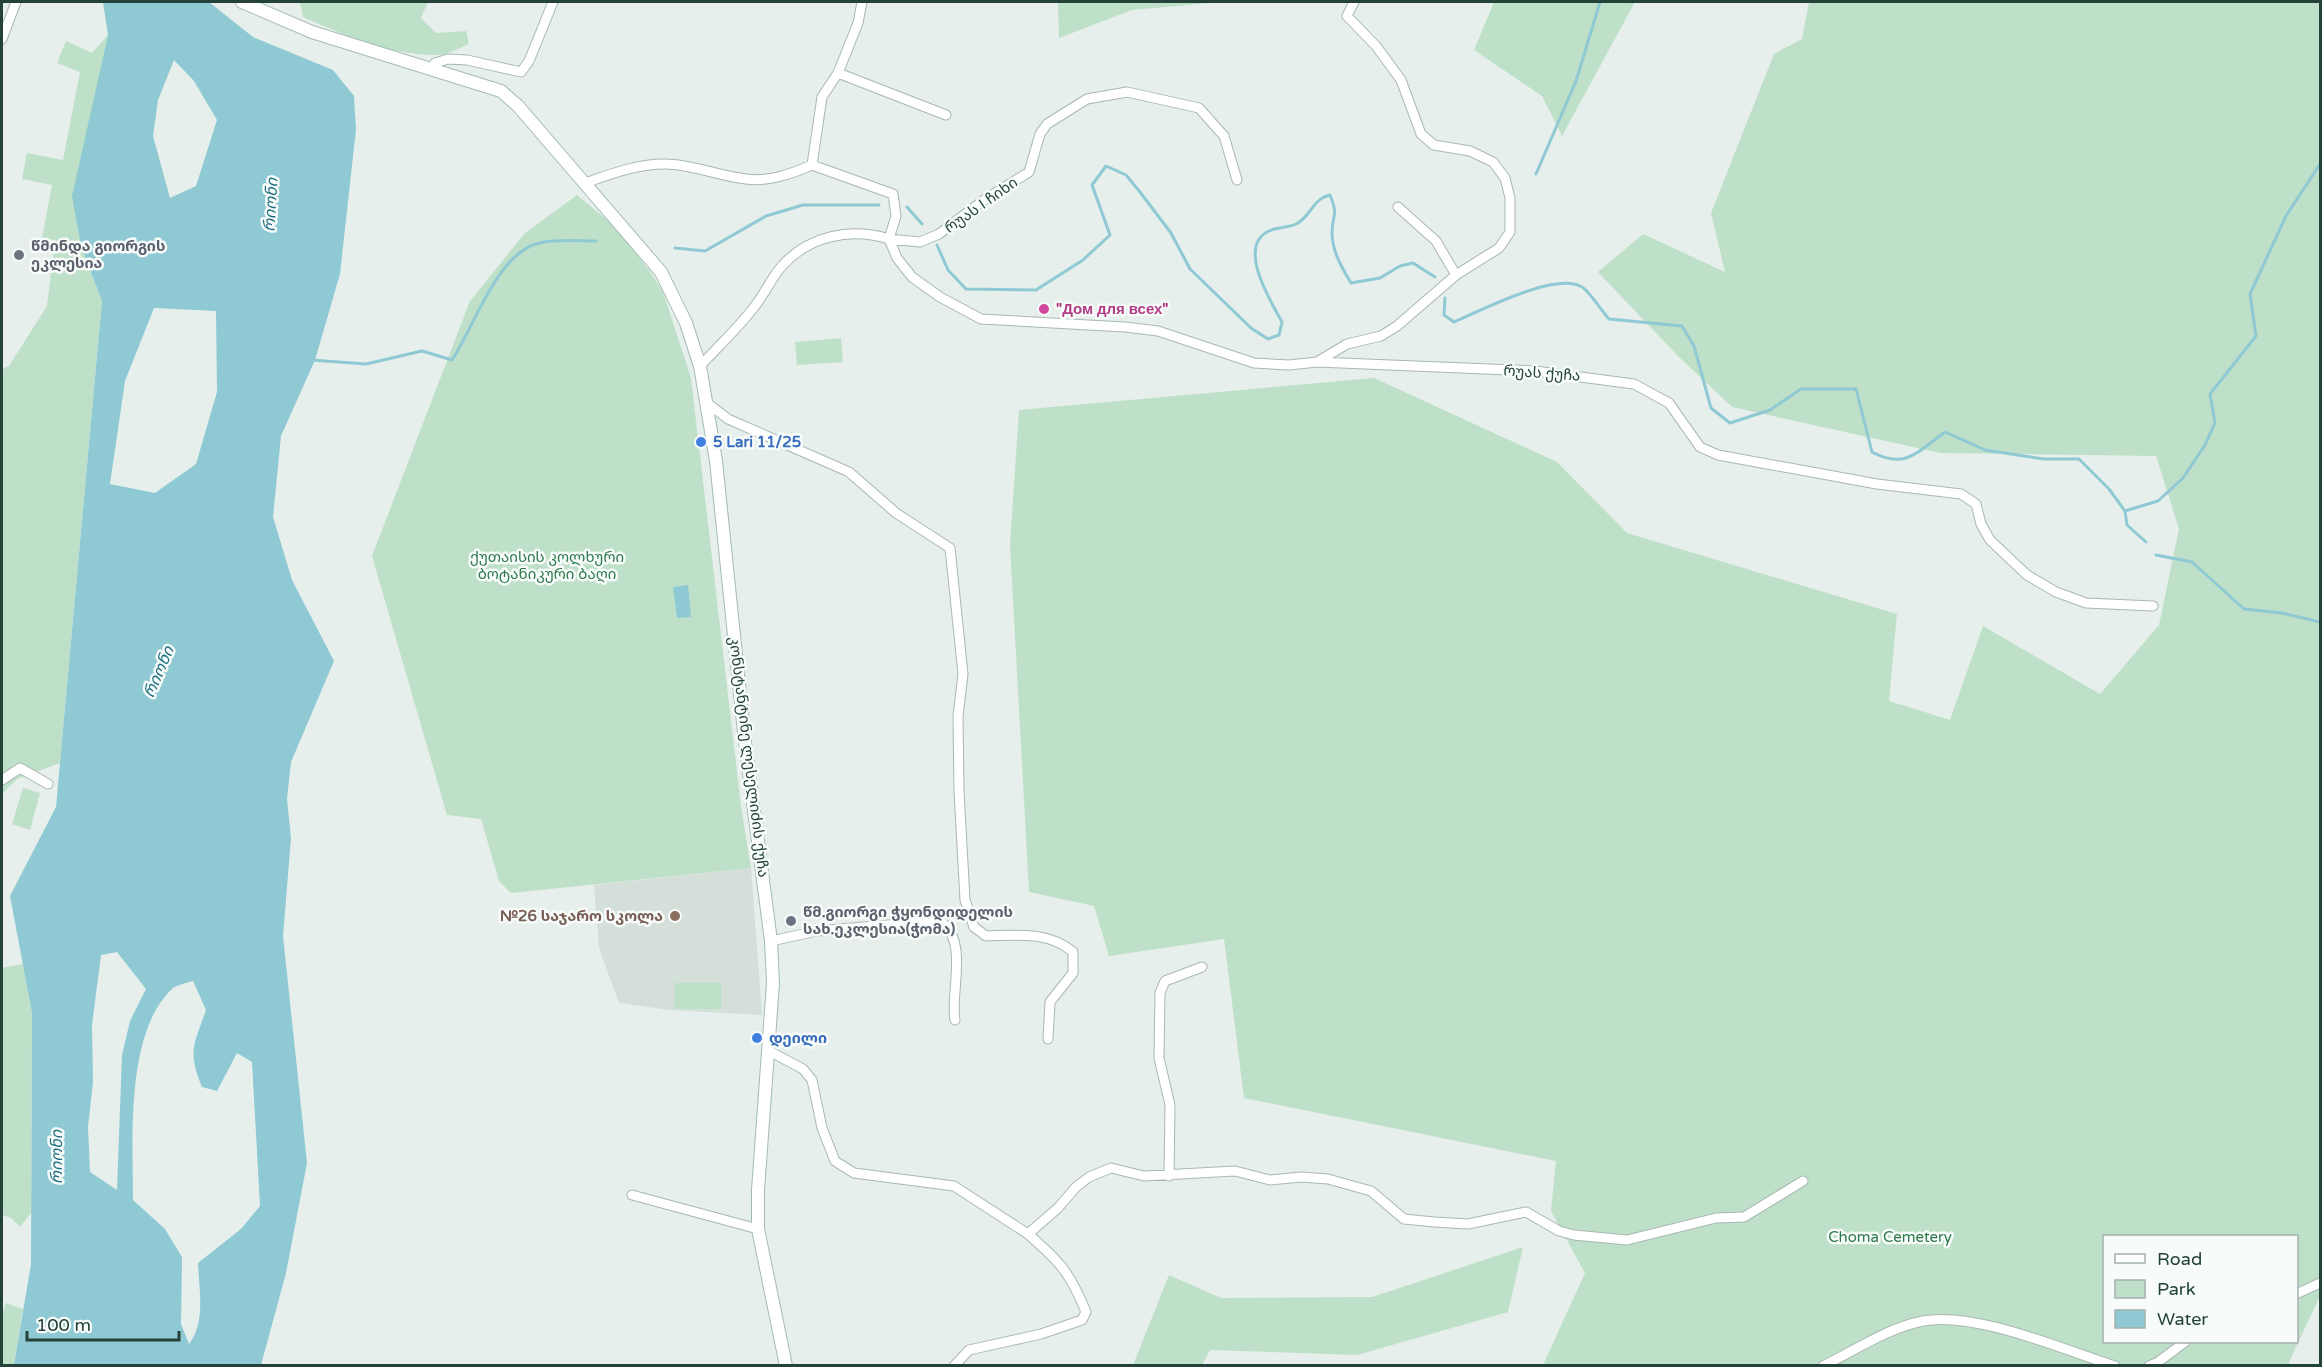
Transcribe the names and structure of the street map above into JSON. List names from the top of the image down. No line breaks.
{"streets":{"main road":["კონსტანტინე ლესელიძის ქუჩა"],"street":["რუას I ჩიხი","რუას ქუჩა"]},"crossings":[["რუას I ჩიხი","რუას ქუჩა"],["რუას I ჩიხი","კონსტანტინე ლესელიძის ქუჩა"]],"water":["რიონი"],"parks":["ქუთაისის კოლხური ბოტანიკური ბაღი","Choma Cemetery"],"places":["წმინდა გიორგის ეკლესია","\"Дом для всех\"","5 Lari 11/25","№26 საჯარო სკოლა","წმ.გიორგი ჭყონდიდელის სახ.ეკლესია(ჭომა)","დეილი"],"legend":["Road","Park","Water"],"scale_bar":"100 m"}
